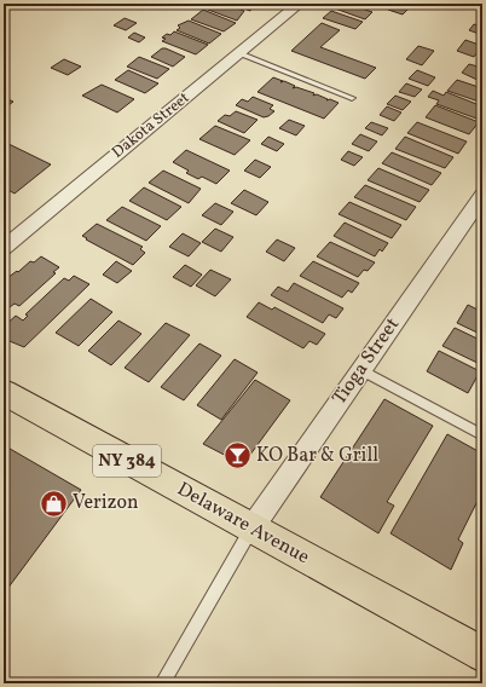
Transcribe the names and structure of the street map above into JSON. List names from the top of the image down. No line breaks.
{"streets":{"main road":["NY 384","Delaware Avenue"],"street":["Dakota Street","Tioga Street"]},"crossings":[["Tioga Street","Delaware Avenue"]],"places":{"bar":["KO Bar & Grill"],"shop":["Verizon"]}}
